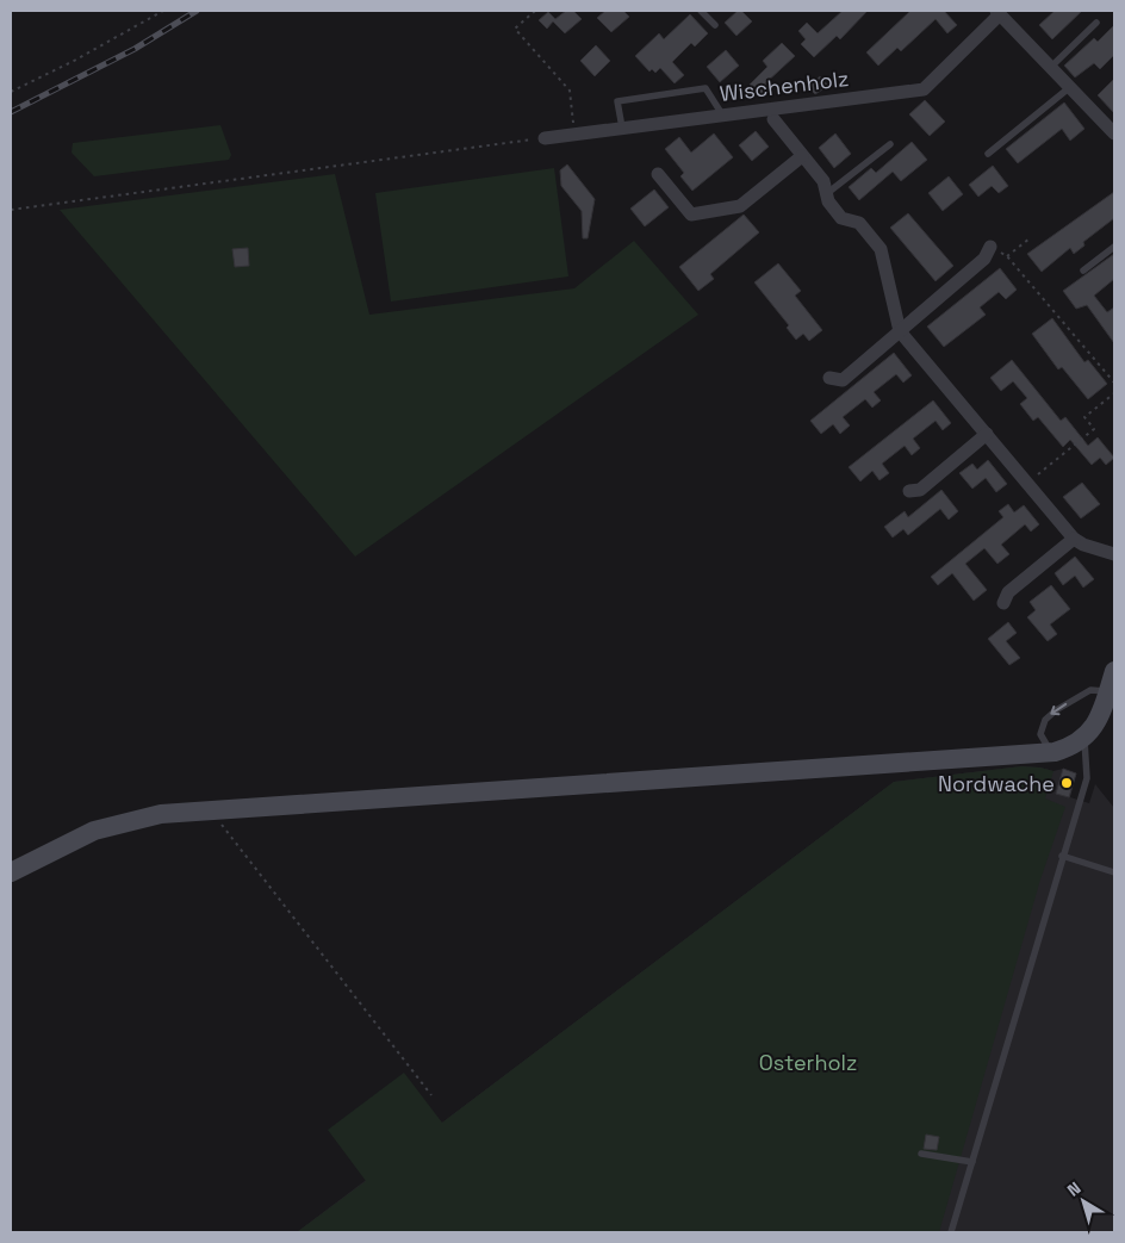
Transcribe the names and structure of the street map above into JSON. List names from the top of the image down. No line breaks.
{"streets":{"street":["Wischenholz"]},"parks":["Osterholz"],"places":["Nordwache"],"north":"top left"}
